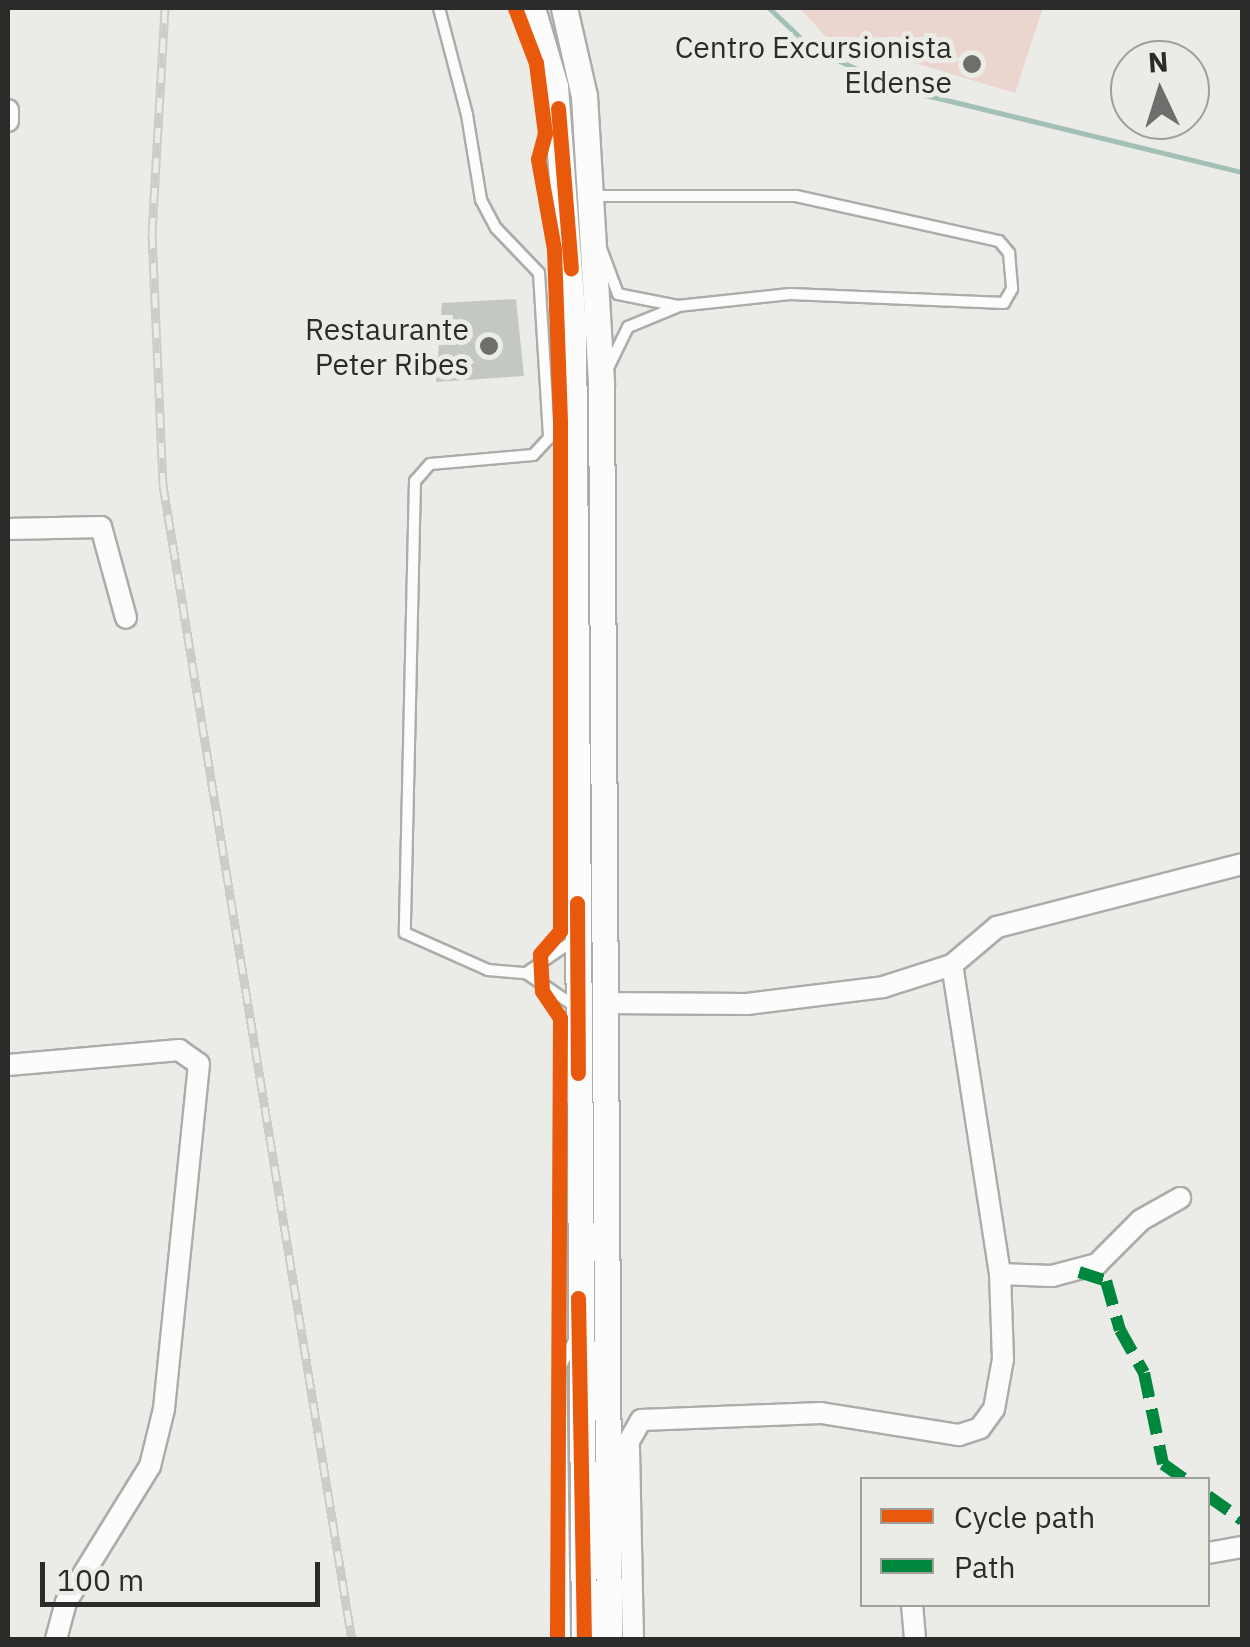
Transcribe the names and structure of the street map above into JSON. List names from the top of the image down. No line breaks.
{"places":["Centro Excursionista Eldense","Restaurante Peter Ribes"],"legend":["Cycle path","Path"],"scale_bar":"100 m","north":"top"}
